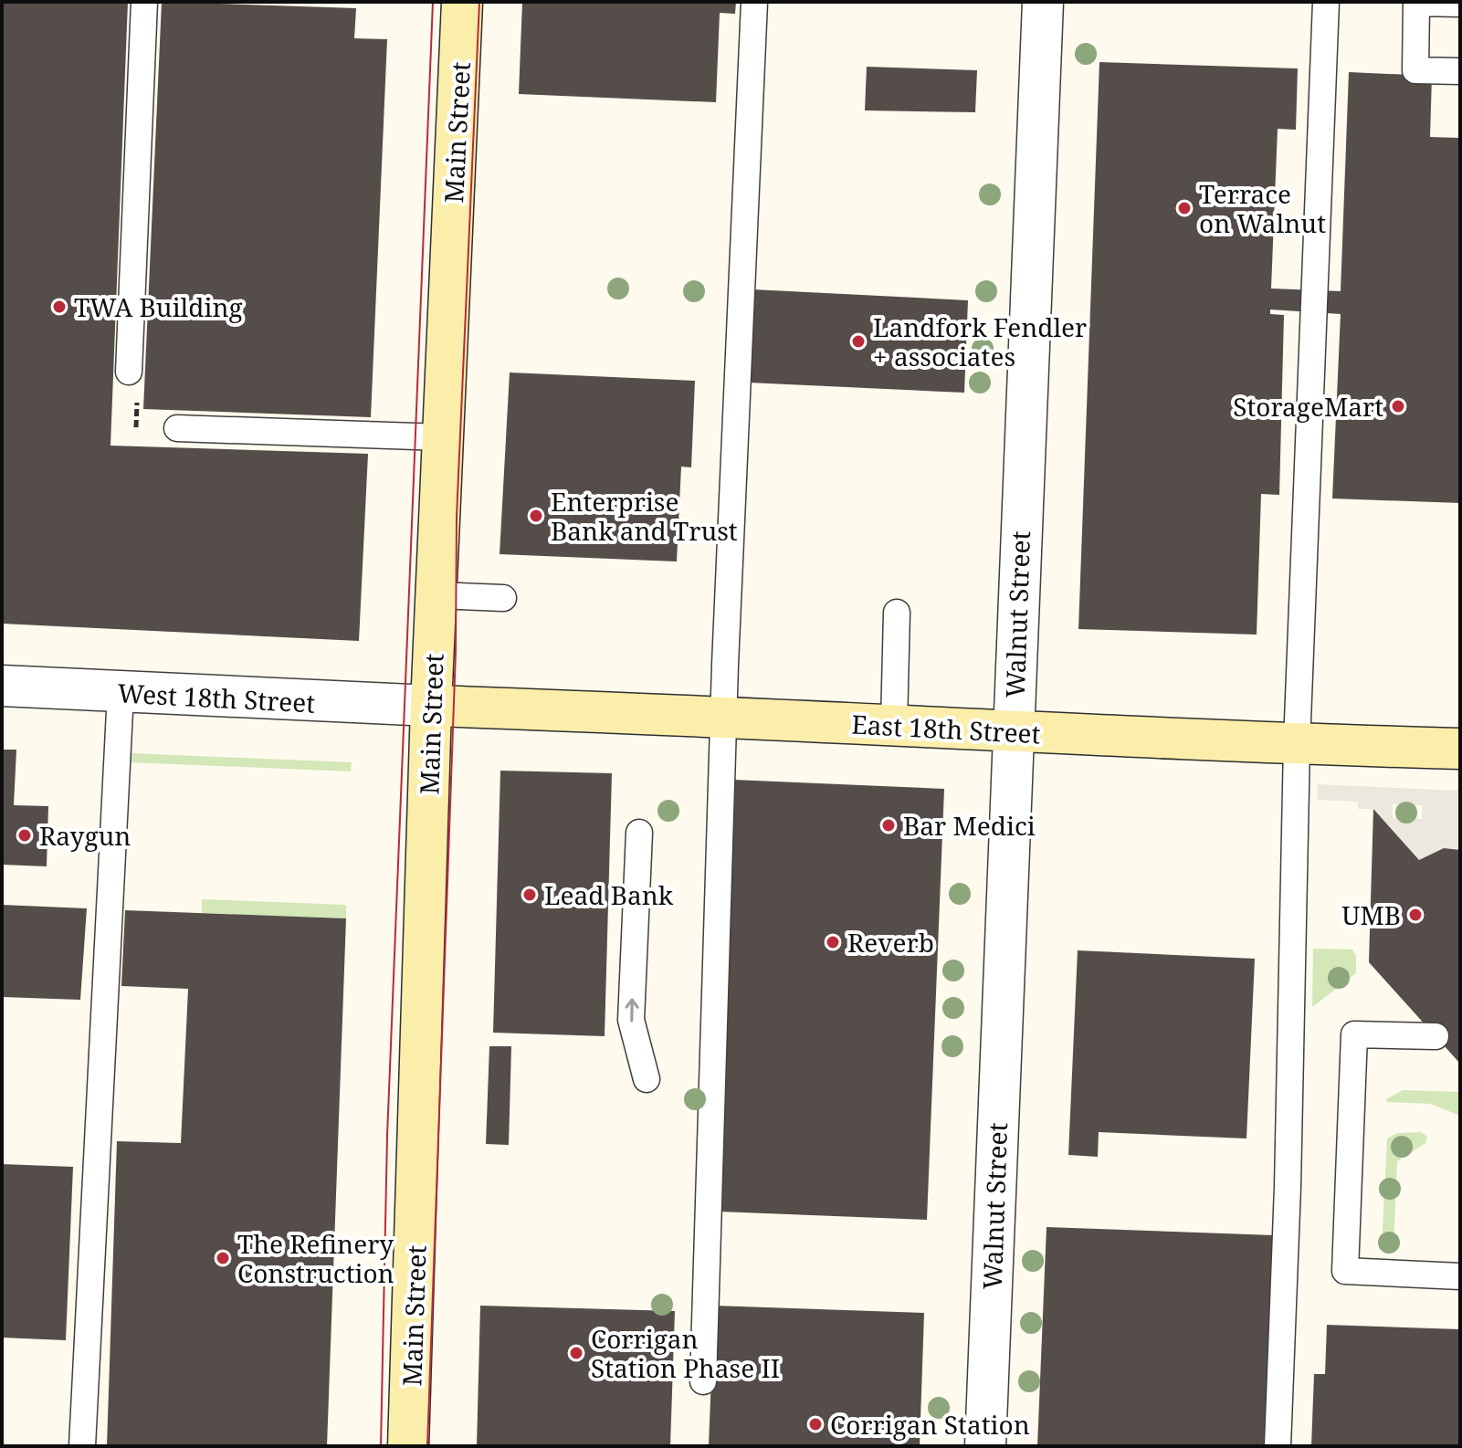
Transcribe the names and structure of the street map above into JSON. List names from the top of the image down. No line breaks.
{"streets":{"main road":["Main Street","East 18th Street"],"street":["Walnut Street","West 18th Street"]},"crossings":[["Main Street","West 18th Street"],["Main Street","East 18th Street"],["Walnut Street","East 18th Street"],["West 18th Street","East 18th Street"]],"places":["Terrace on Walnut","TWA Building","Landfork Fendler + associates","StorageMart","Enterprise Bank and Trust","Bar Medici","Raygun","Lead Bank","UMB","Reverb","The Refinery Construction","Corrigan Station Phase II","Corrigan Station"]}
